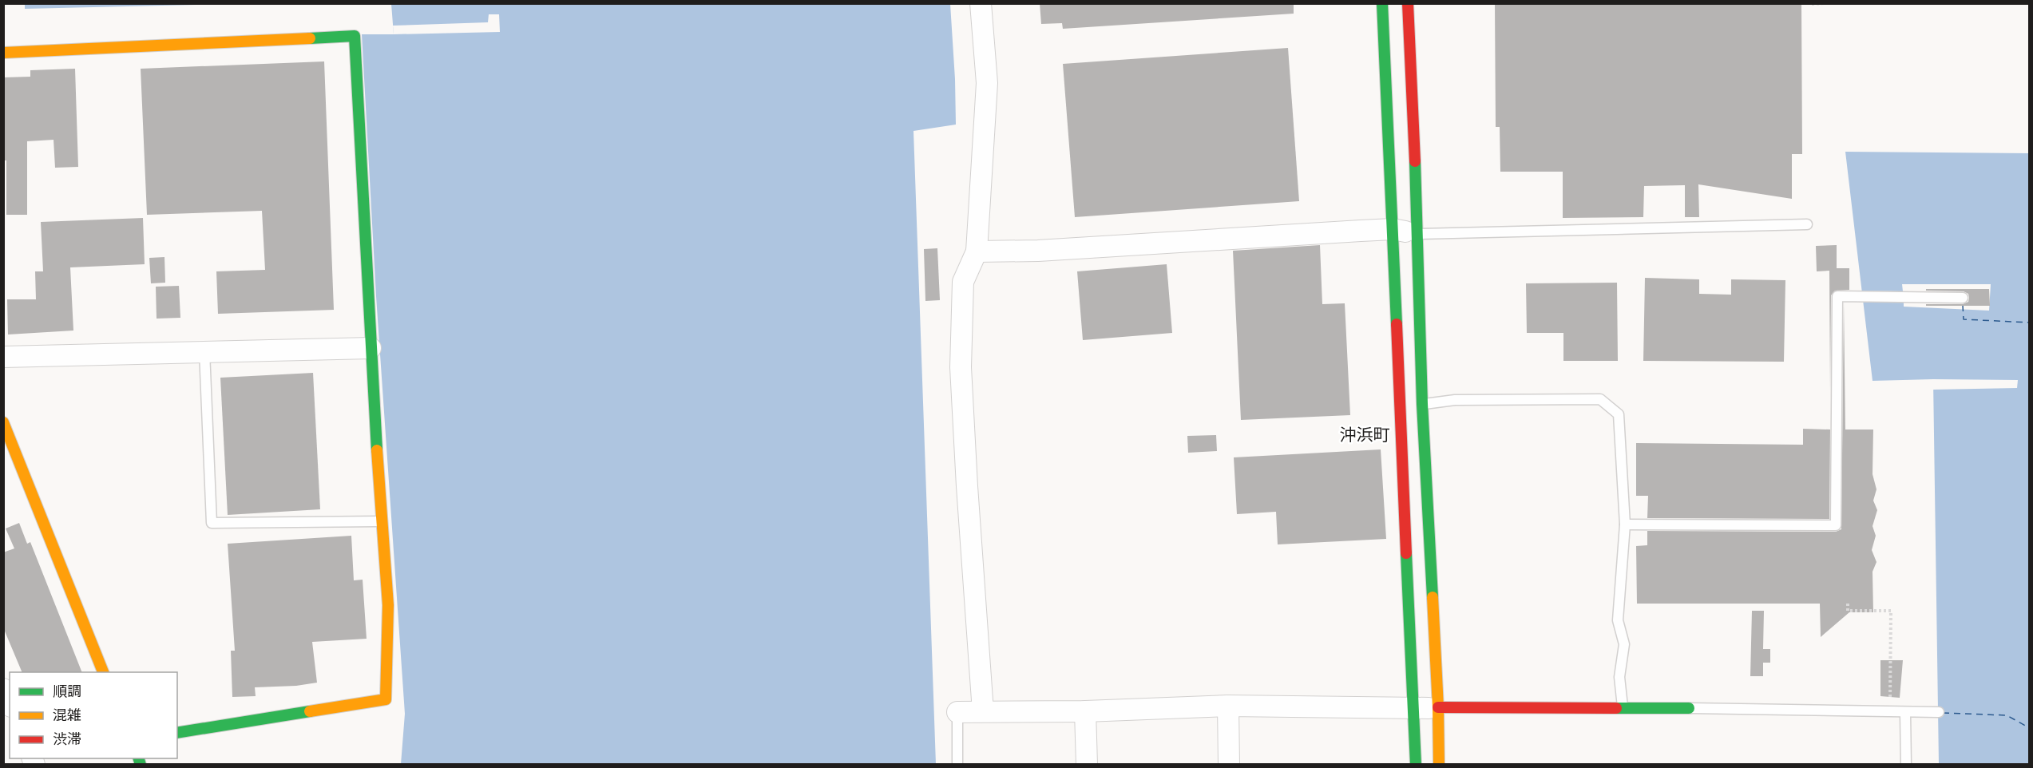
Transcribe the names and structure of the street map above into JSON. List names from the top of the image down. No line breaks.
{"districts":["沖浜町"],"legend":["順調","混雑","渋滞"]}
